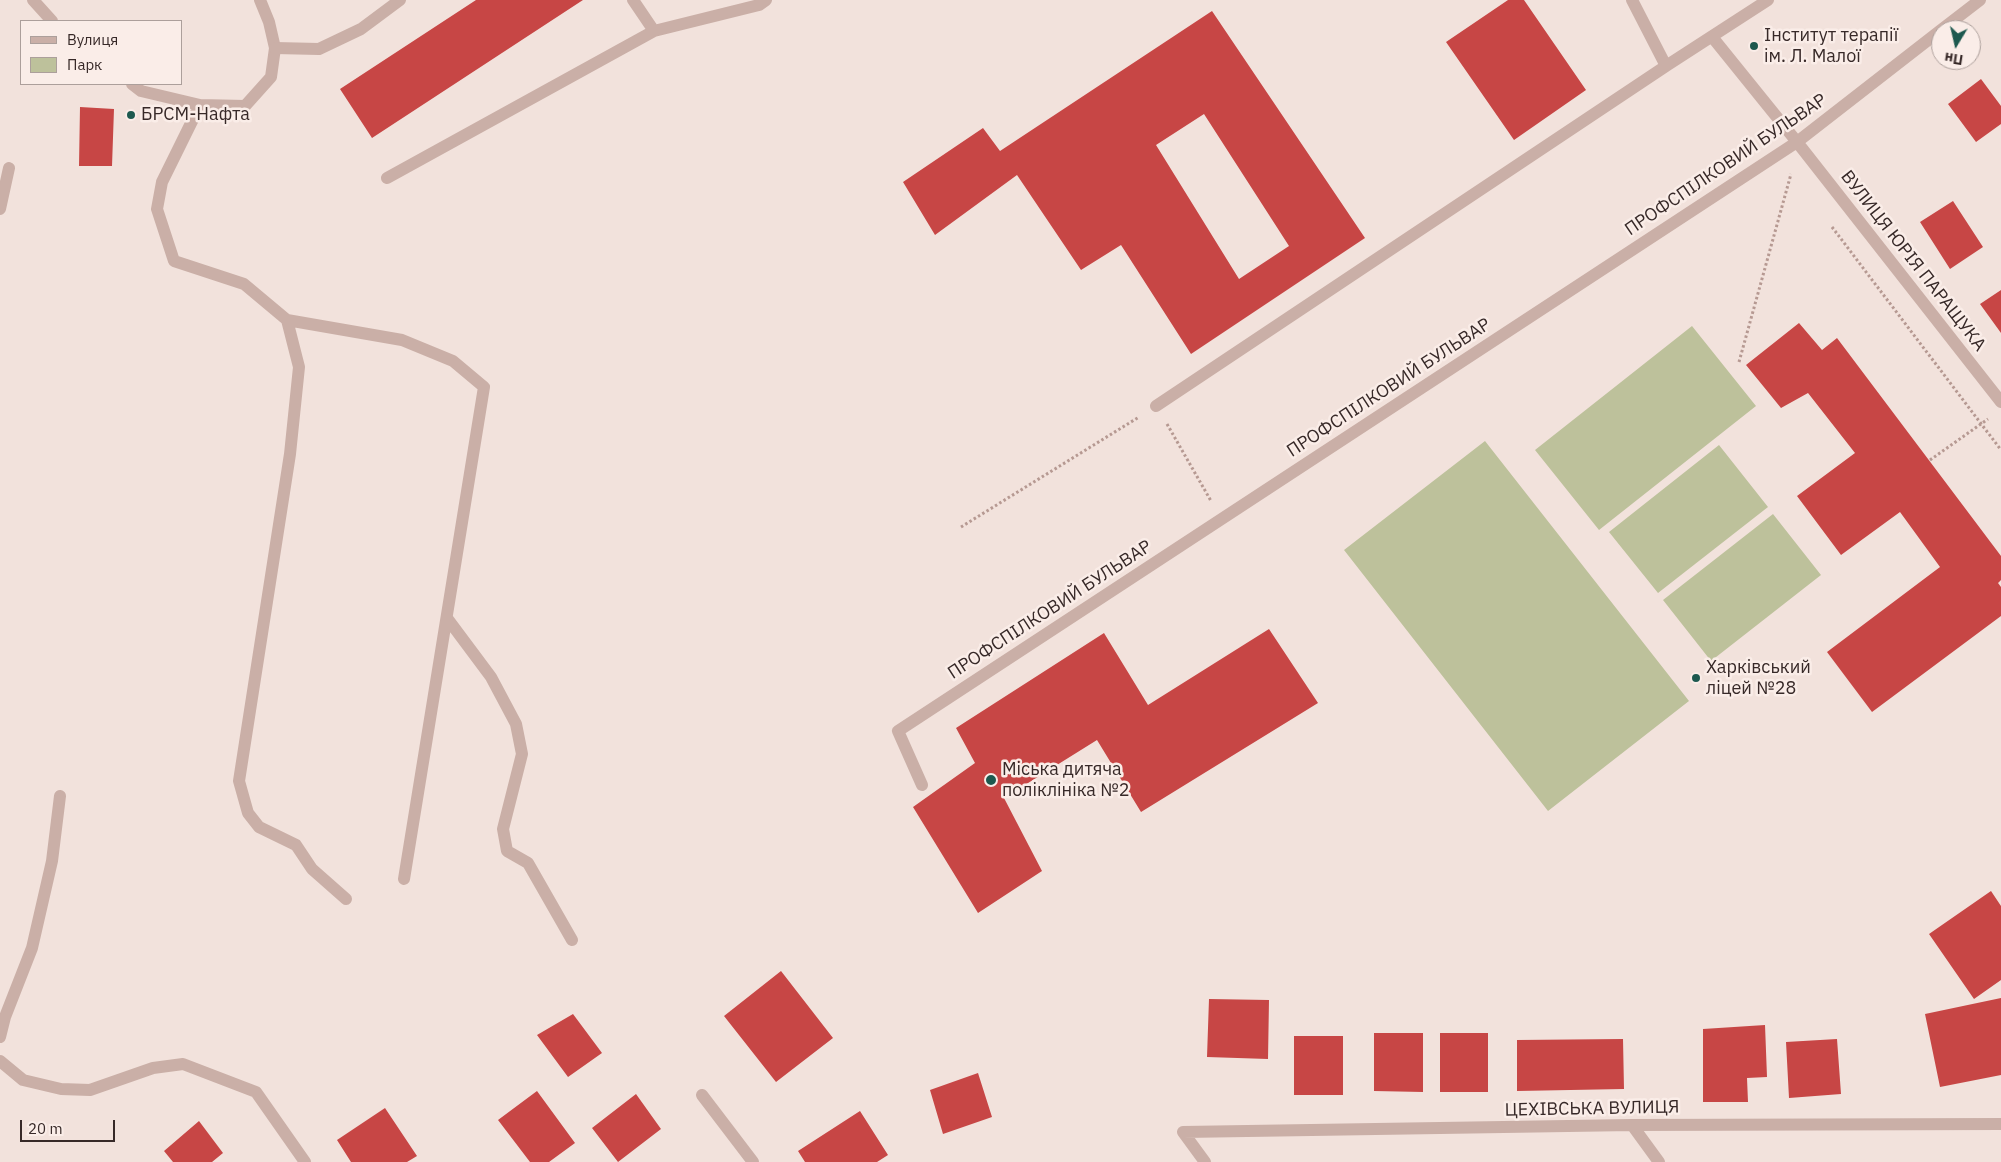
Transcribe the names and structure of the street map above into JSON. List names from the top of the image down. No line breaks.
{"streets":{"street":["ПРОФСПІЛКОВИЙ БУЛЬВАР","ВУЛИЦЯ ЮРІЯ ПАРАЩУКА","ЦЕХІВСЬКА ВУЛИЦЯ"]},"crossings":[["ПРОФСПІЛКОВИЙ БУЛЬВАР","ВУЛИЦЯ ЮРІЯ ПАРАЩУКА"]],"places":["Інститут терапії ім. Л. Малої","БРСМ-Нафта","Харківський ліцей №28","Міська дитяча поліклініка №2"],"legend":["Вулиця","Парк"],"scale_bar":"20 m","north":"bottom"}
